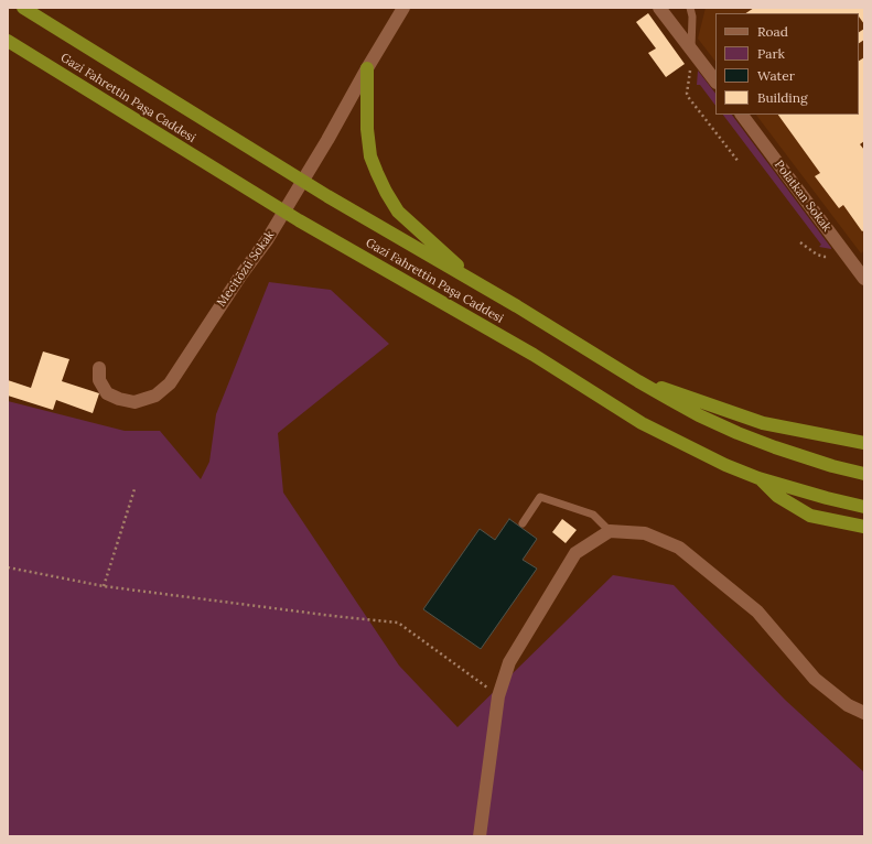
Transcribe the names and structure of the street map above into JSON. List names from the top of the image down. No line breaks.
{"streets":{"highway":["Gazi Fahrettin Paşa Caddesi"],"street":["Polatkan Sokak","Mecitözü Sokak"]},"legend":["Road","Park","Water","Building"]}
